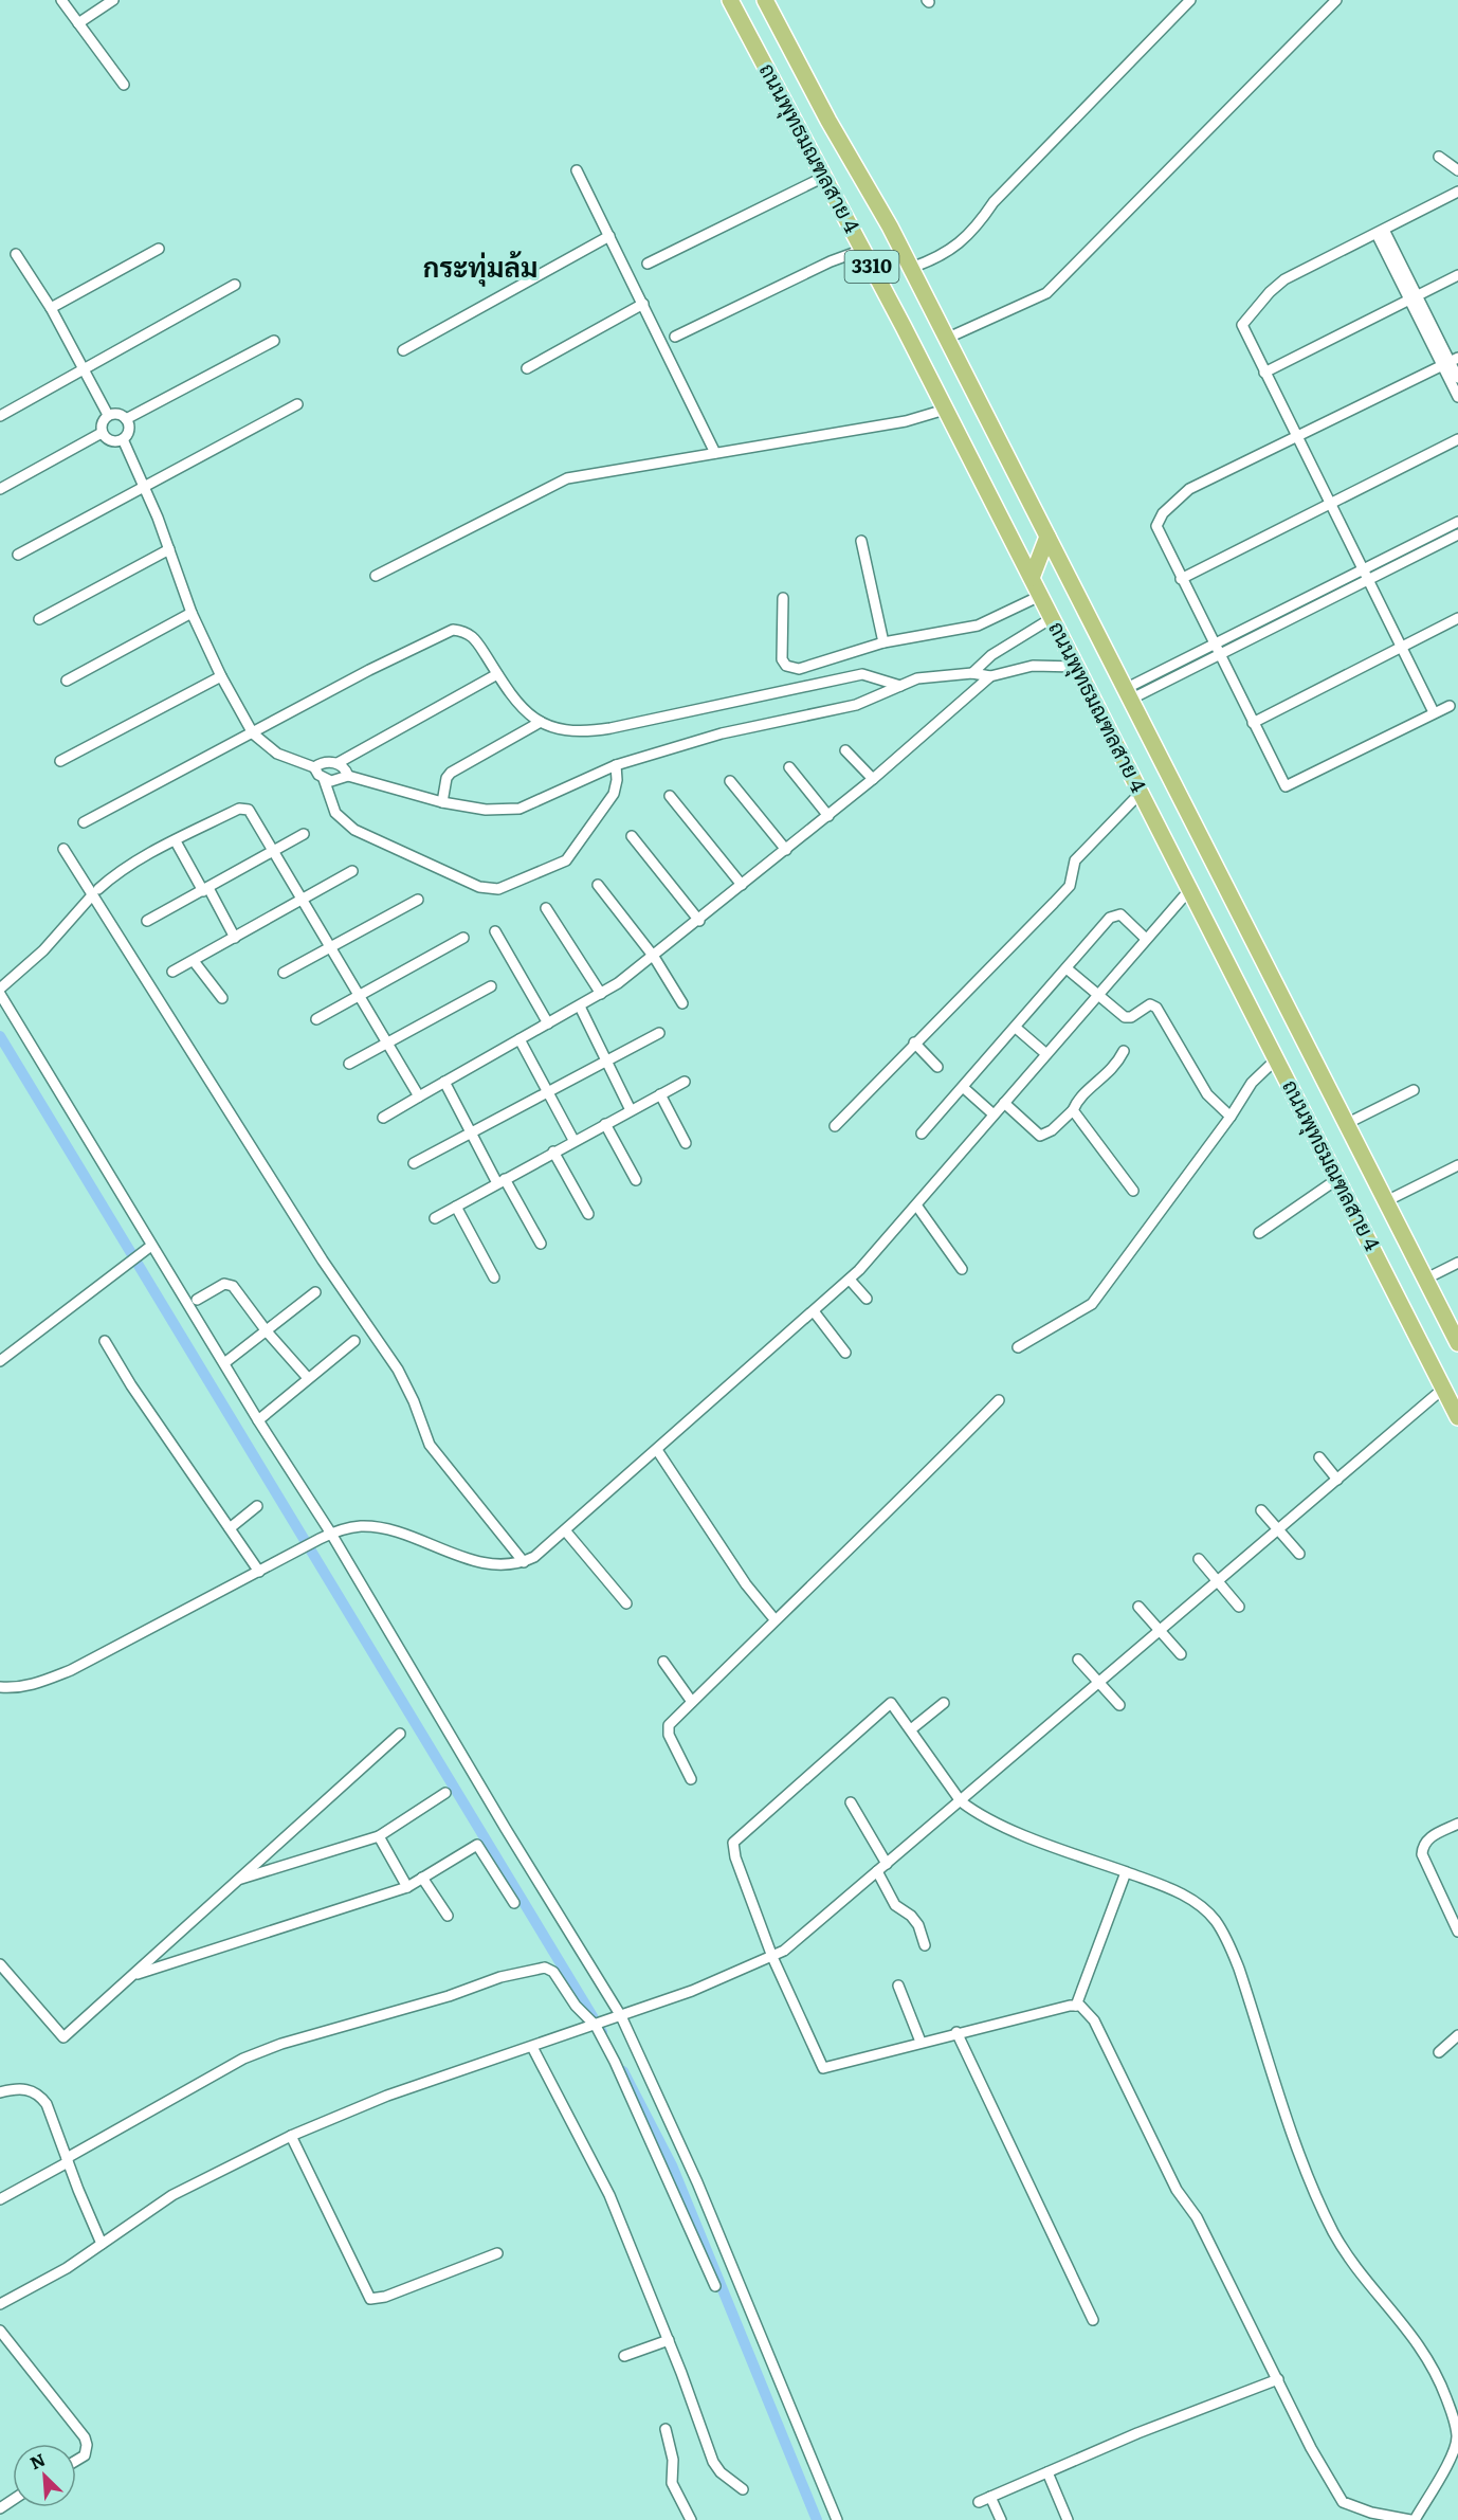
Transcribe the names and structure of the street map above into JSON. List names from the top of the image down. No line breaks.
{"streets":{"main road":["ถนนพุทธมณฑลสาย 4","3310"]},"districts":["กระทุ่มล้ม"],"north":"top left"}
